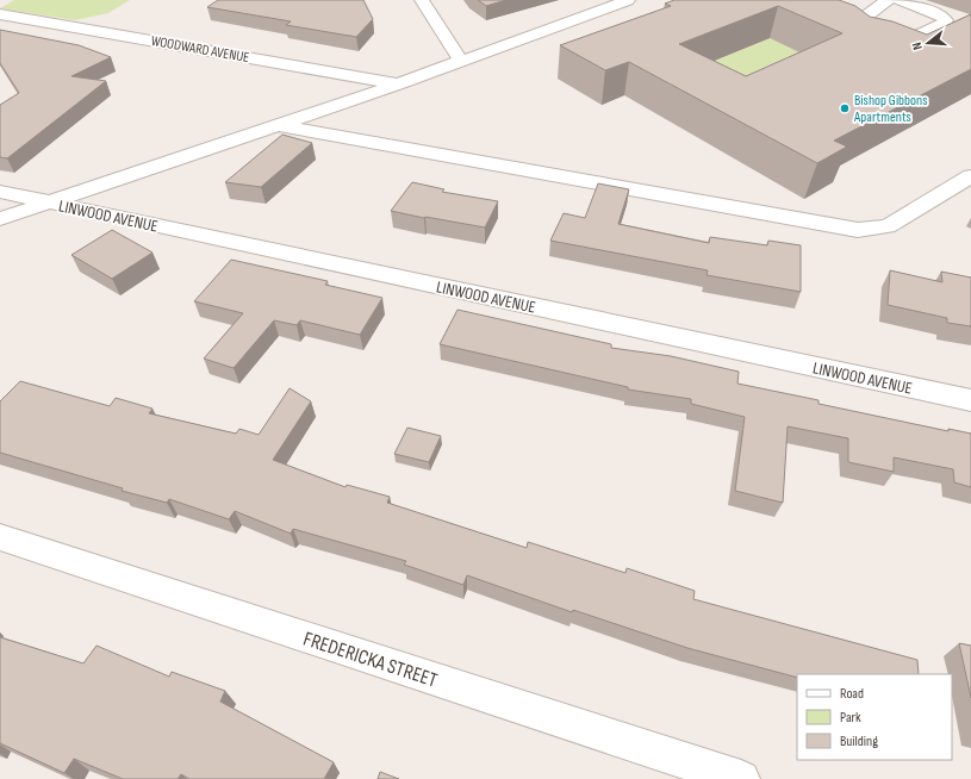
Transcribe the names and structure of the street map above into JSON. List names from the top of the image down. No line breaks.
{"streets":{"street":["WOODWARD AVENUE","LINWOOD AVENUE","FREDERICKA STREET"]},"places":["Bishop Gibbons Apartments"],"legend":["Road","Park","Building"],"north":"left"}
